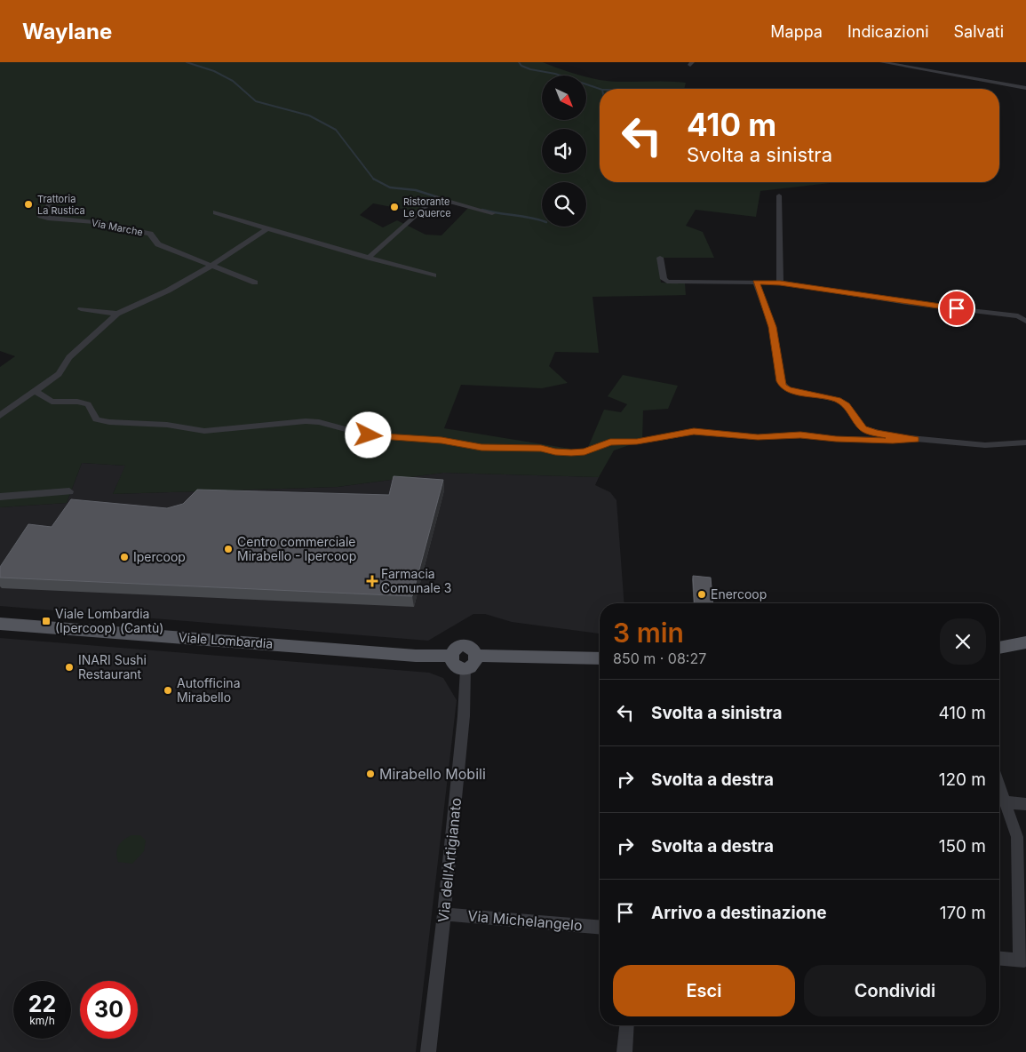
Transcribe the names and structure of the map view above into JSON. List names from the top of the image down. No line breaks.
{"streets":{"main road":["Viale Lombardia"],"street":["Via Marche","Via dell'Artigianato","Via Michelangelo"]},"crossings":[["Viale Lombardia","Via dell'Artigianato"],["Via dell'Artigianato","Via Michelangelo"]],"places":{"other":["Trattoria La Rustica","Ristorante Le Querce","Centro commerciale Mirabello - Ipercoop","Ipercoop","Enercoop","INARI Sushi Restaurant","Autofficina Mirabello","Mirabello Mobili"],"health":["Farmacia Comunale 3"],"transit":["Viale Lombardia (Ipercoop) (Cantù)"]},"north":"bottom right","page":{"header":"Waylane","nav":["Mappa","Indicazioni","Salvati"],"turn":["410 m","Svolta a sinistra"],"heading":["3 min","850 m · 08:27"],"list":[{"name":"Svolta a sinistra","value":"410 m"},{"name":"Svolta a destra","value":"120 m"},{"name":"Svolta a destra","value":"150 m"},{"name":"Arrivo a destinazione","value":"170 m"}],"buttons":["Esci","Condividi"],"speed":"22 km/h","limit":"30"}}
